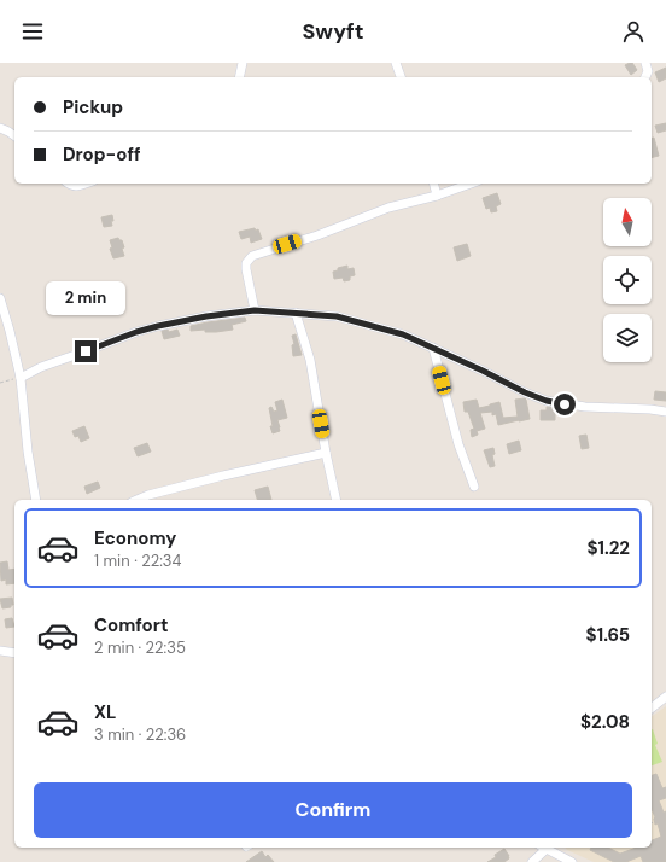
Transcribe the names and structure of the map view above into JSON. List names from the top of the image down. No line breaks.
{"north":"top","page":{"header":"Swyft","banner":["Pickup","Drop-off"],"bubble":"2 min","list":[{"name":"Economy","note":"1 min · 22:34","value":"$1.22"},{"name":"Comfort","note":"2 min · 22:35","value":"$1.65"},{"name":"XL","note":"3 min · 22:36","value":"$2.08"}],"buttons":"Confirm"}}
